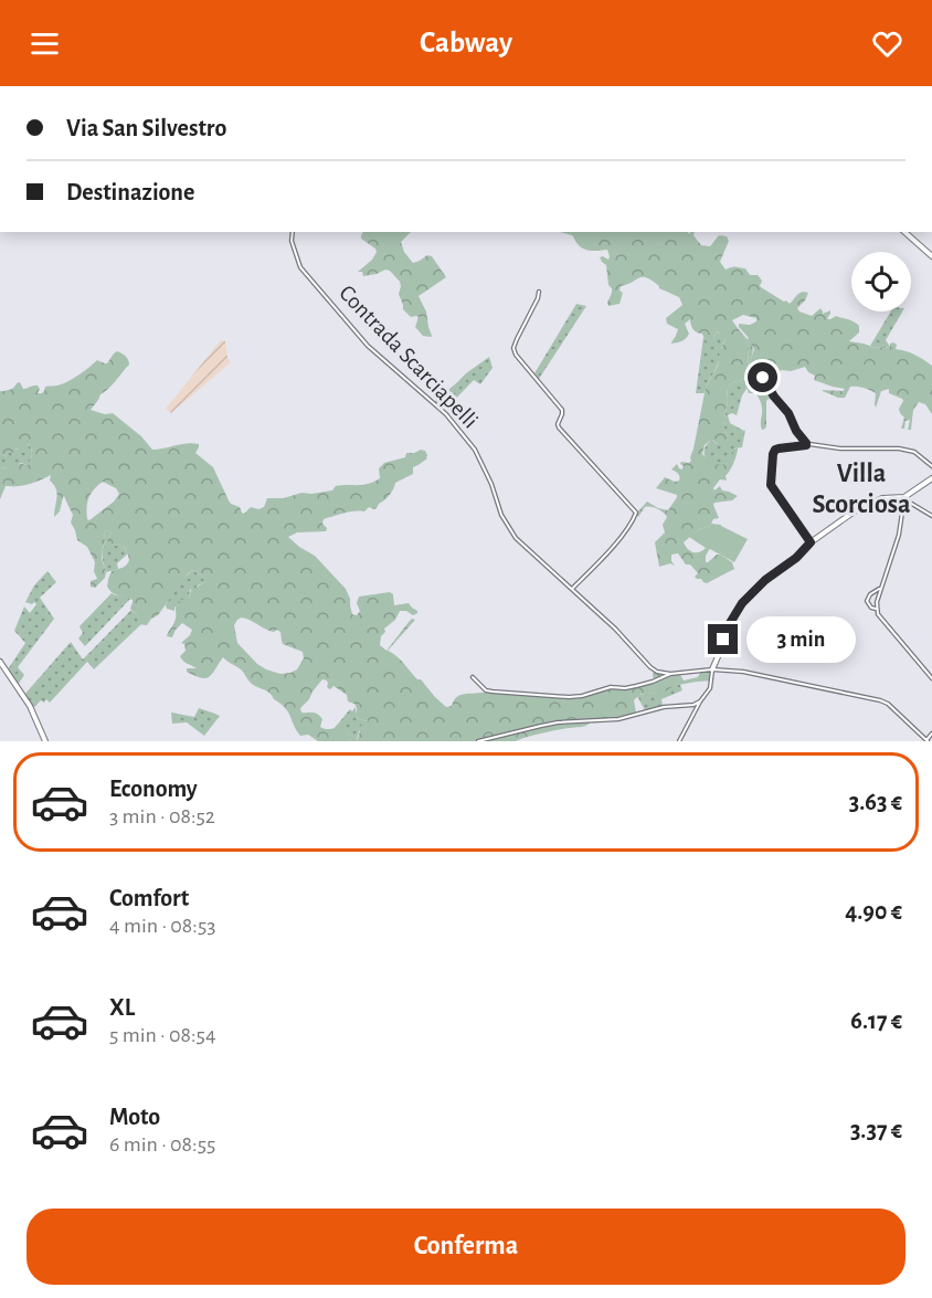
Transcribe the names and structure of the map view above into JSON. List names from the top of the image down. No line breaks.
{"streets":{"street":["Contrada Scarciapelli"]},"districts":["Villa Scorciosa"],"page":{"header":"Cabway","banner":["Via San Silvestro","Destinazione"],"bubble":"3 min","list":[{"name":"Economy","note":"3 min · 08:52","value":"3.63 €"},{"name":"Comfort","note":"4 min · 08:53","value":"4.90 €"},{"name":"XL","note":"5 min · 08:54","value":"6.17 €"},{"name":"Moto","note":"6 min · 08:55","value":"3.37 €"}],"buttons":"Conferma"}}
